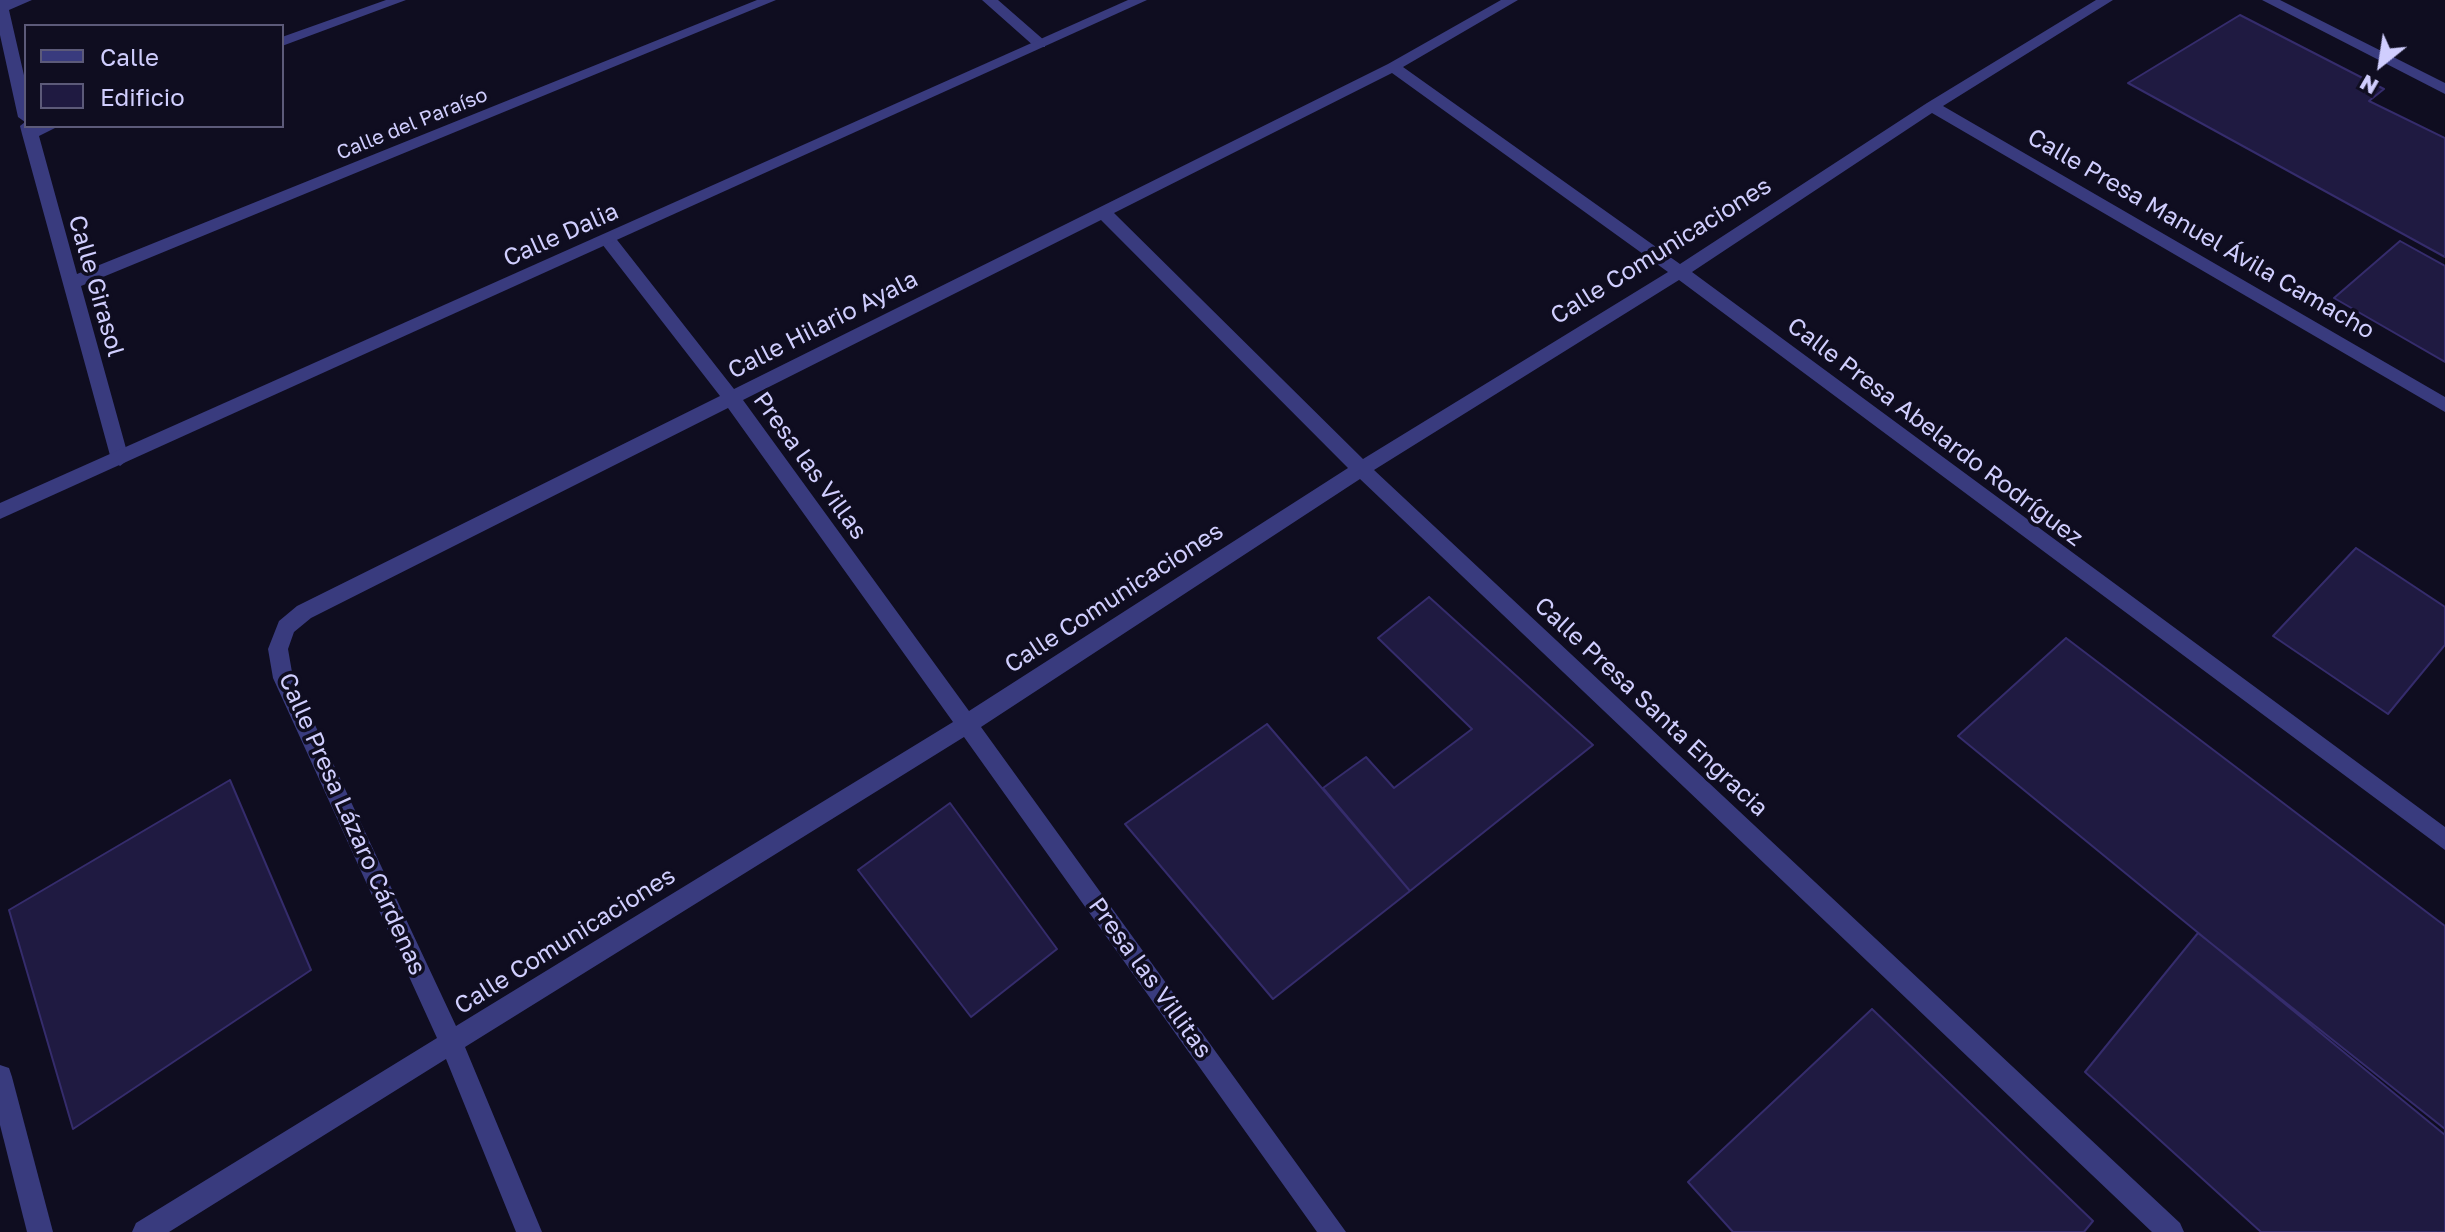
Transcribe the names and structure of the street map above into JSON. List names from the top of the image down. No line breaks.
{"streets":{"street":["Calle del Paraíso","Calle Presa Manuel Ávila Camacho","Calle Dalia","Calle Comunicaciones","Calle Girasol","Calle Hilario Ayala","Calle Presa Abelardo Rodríguez","Presa las Villas","Calle Presa Santa Engracia","Calle Presa Lázaro Cárdenas","Presa las Villitas"]},"crossings":[["Calle del Paraíso","Calle Girasol"],["Calle Presa Manuel Ávila Camacho","Calle Comunicaciones"],["Calle Dalia","Calle Girasol"],["Calle Dalia","Presa las Villas"],["Calle Comunicaciones","Calle Presa Abelardo Rodríguez"],["Calle Comunicaciones","Presa las Villas"],["Calle Comunicaciones","Calle Presa Santa Engracia"],["Calle Comunicaciones","Calle Presa Lázaro Cárdenas"],["Calle Comunicaciones","Presa las Villitas"],["Calle Hilario Ayala","Calle Presa Abelardo Rodríguez"],["Calle Hilario Ayala","Presa las Villas"],["Calle Hilario Ayala","Calle Presa Santa Engracia"],["Calle Hilario Ayala","Calle Presa Lázaro Cárdenas"],["Presa las Villas","Presa las Villitas"]],"legend":["Calle","Edificio"],"north":"bottom left"}
